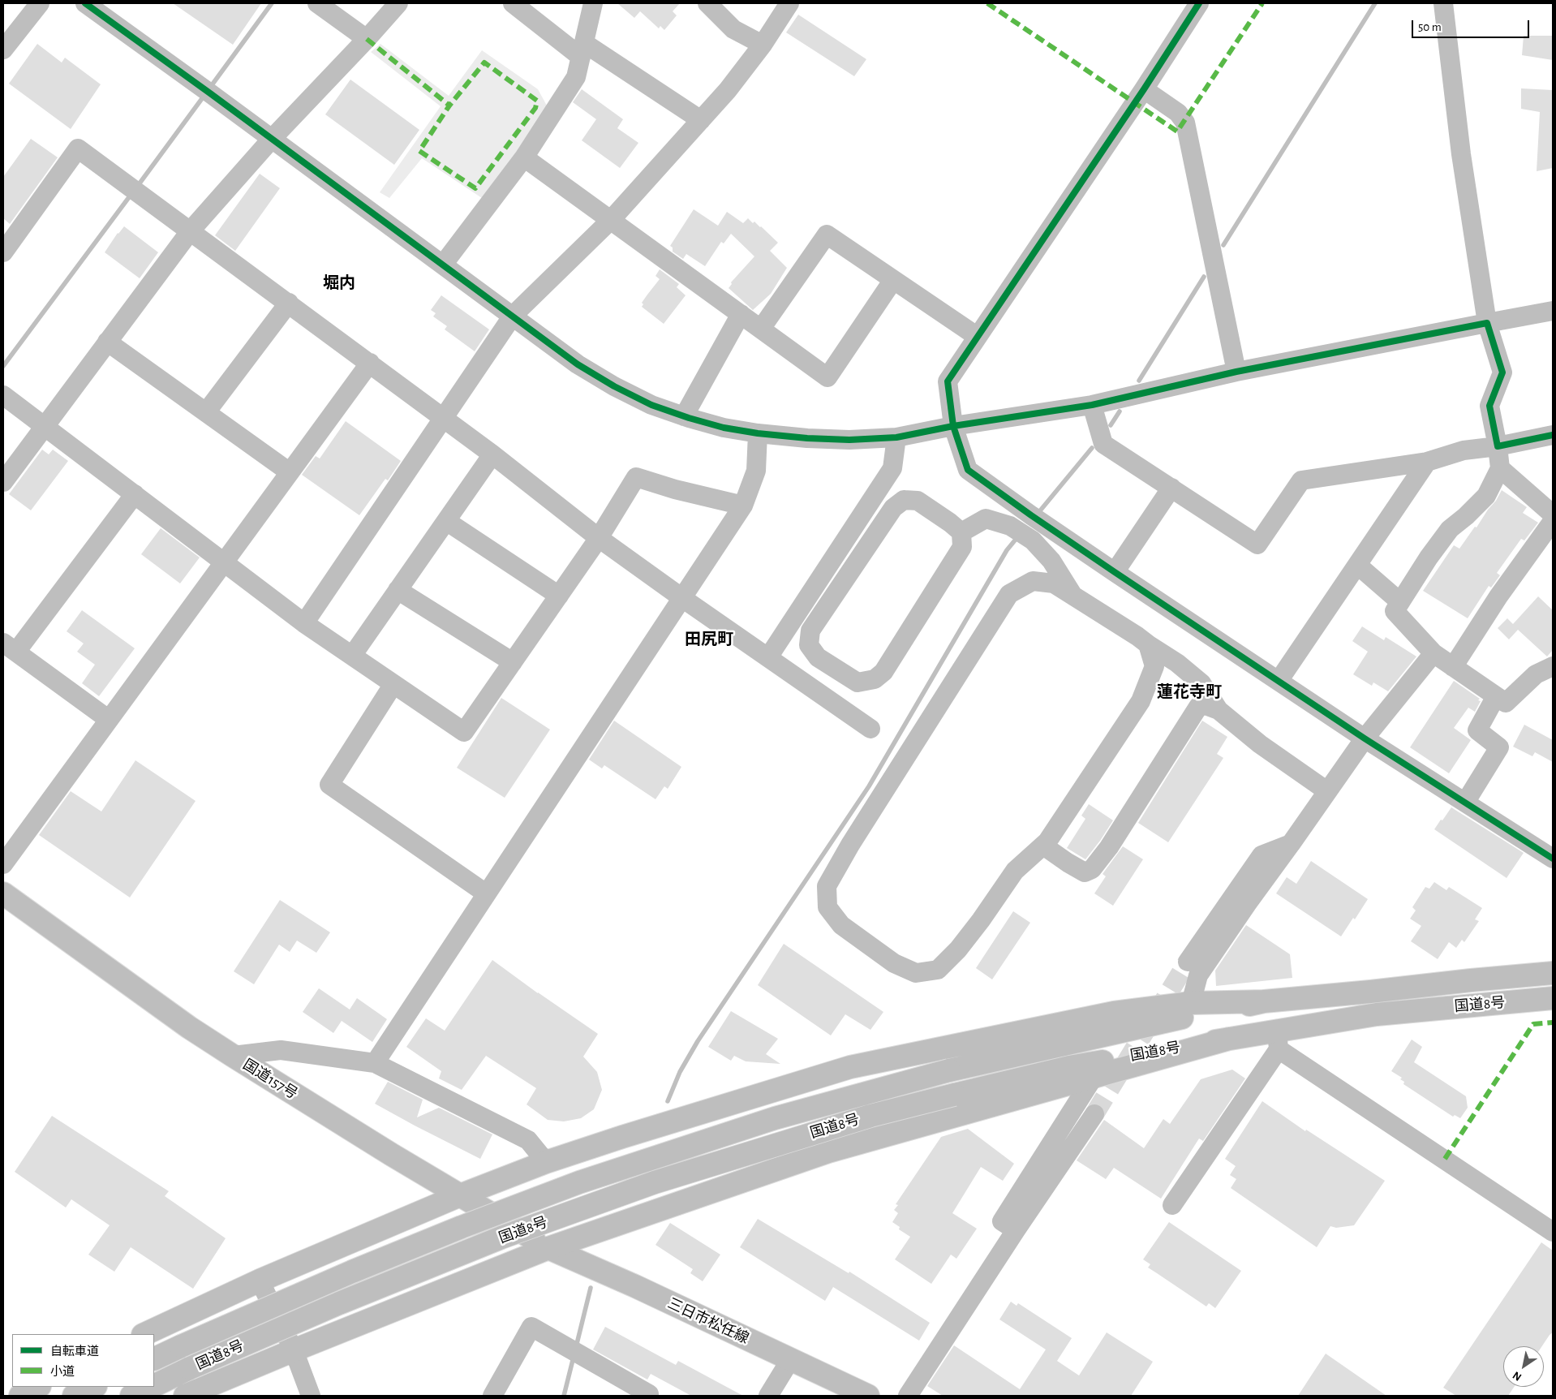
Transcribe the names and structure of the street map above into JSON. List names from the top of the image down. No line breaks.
{"streets":{"main road":["国道8号","国道157号","三日市松任線"]},"crossings":[["国道157号","三日市松任線"]],"districts":["堀内","田尻町","蓮花寺町"],"legend":["自転車道","小道"],"scale_bar":"50 m","north":"bottom left"}
